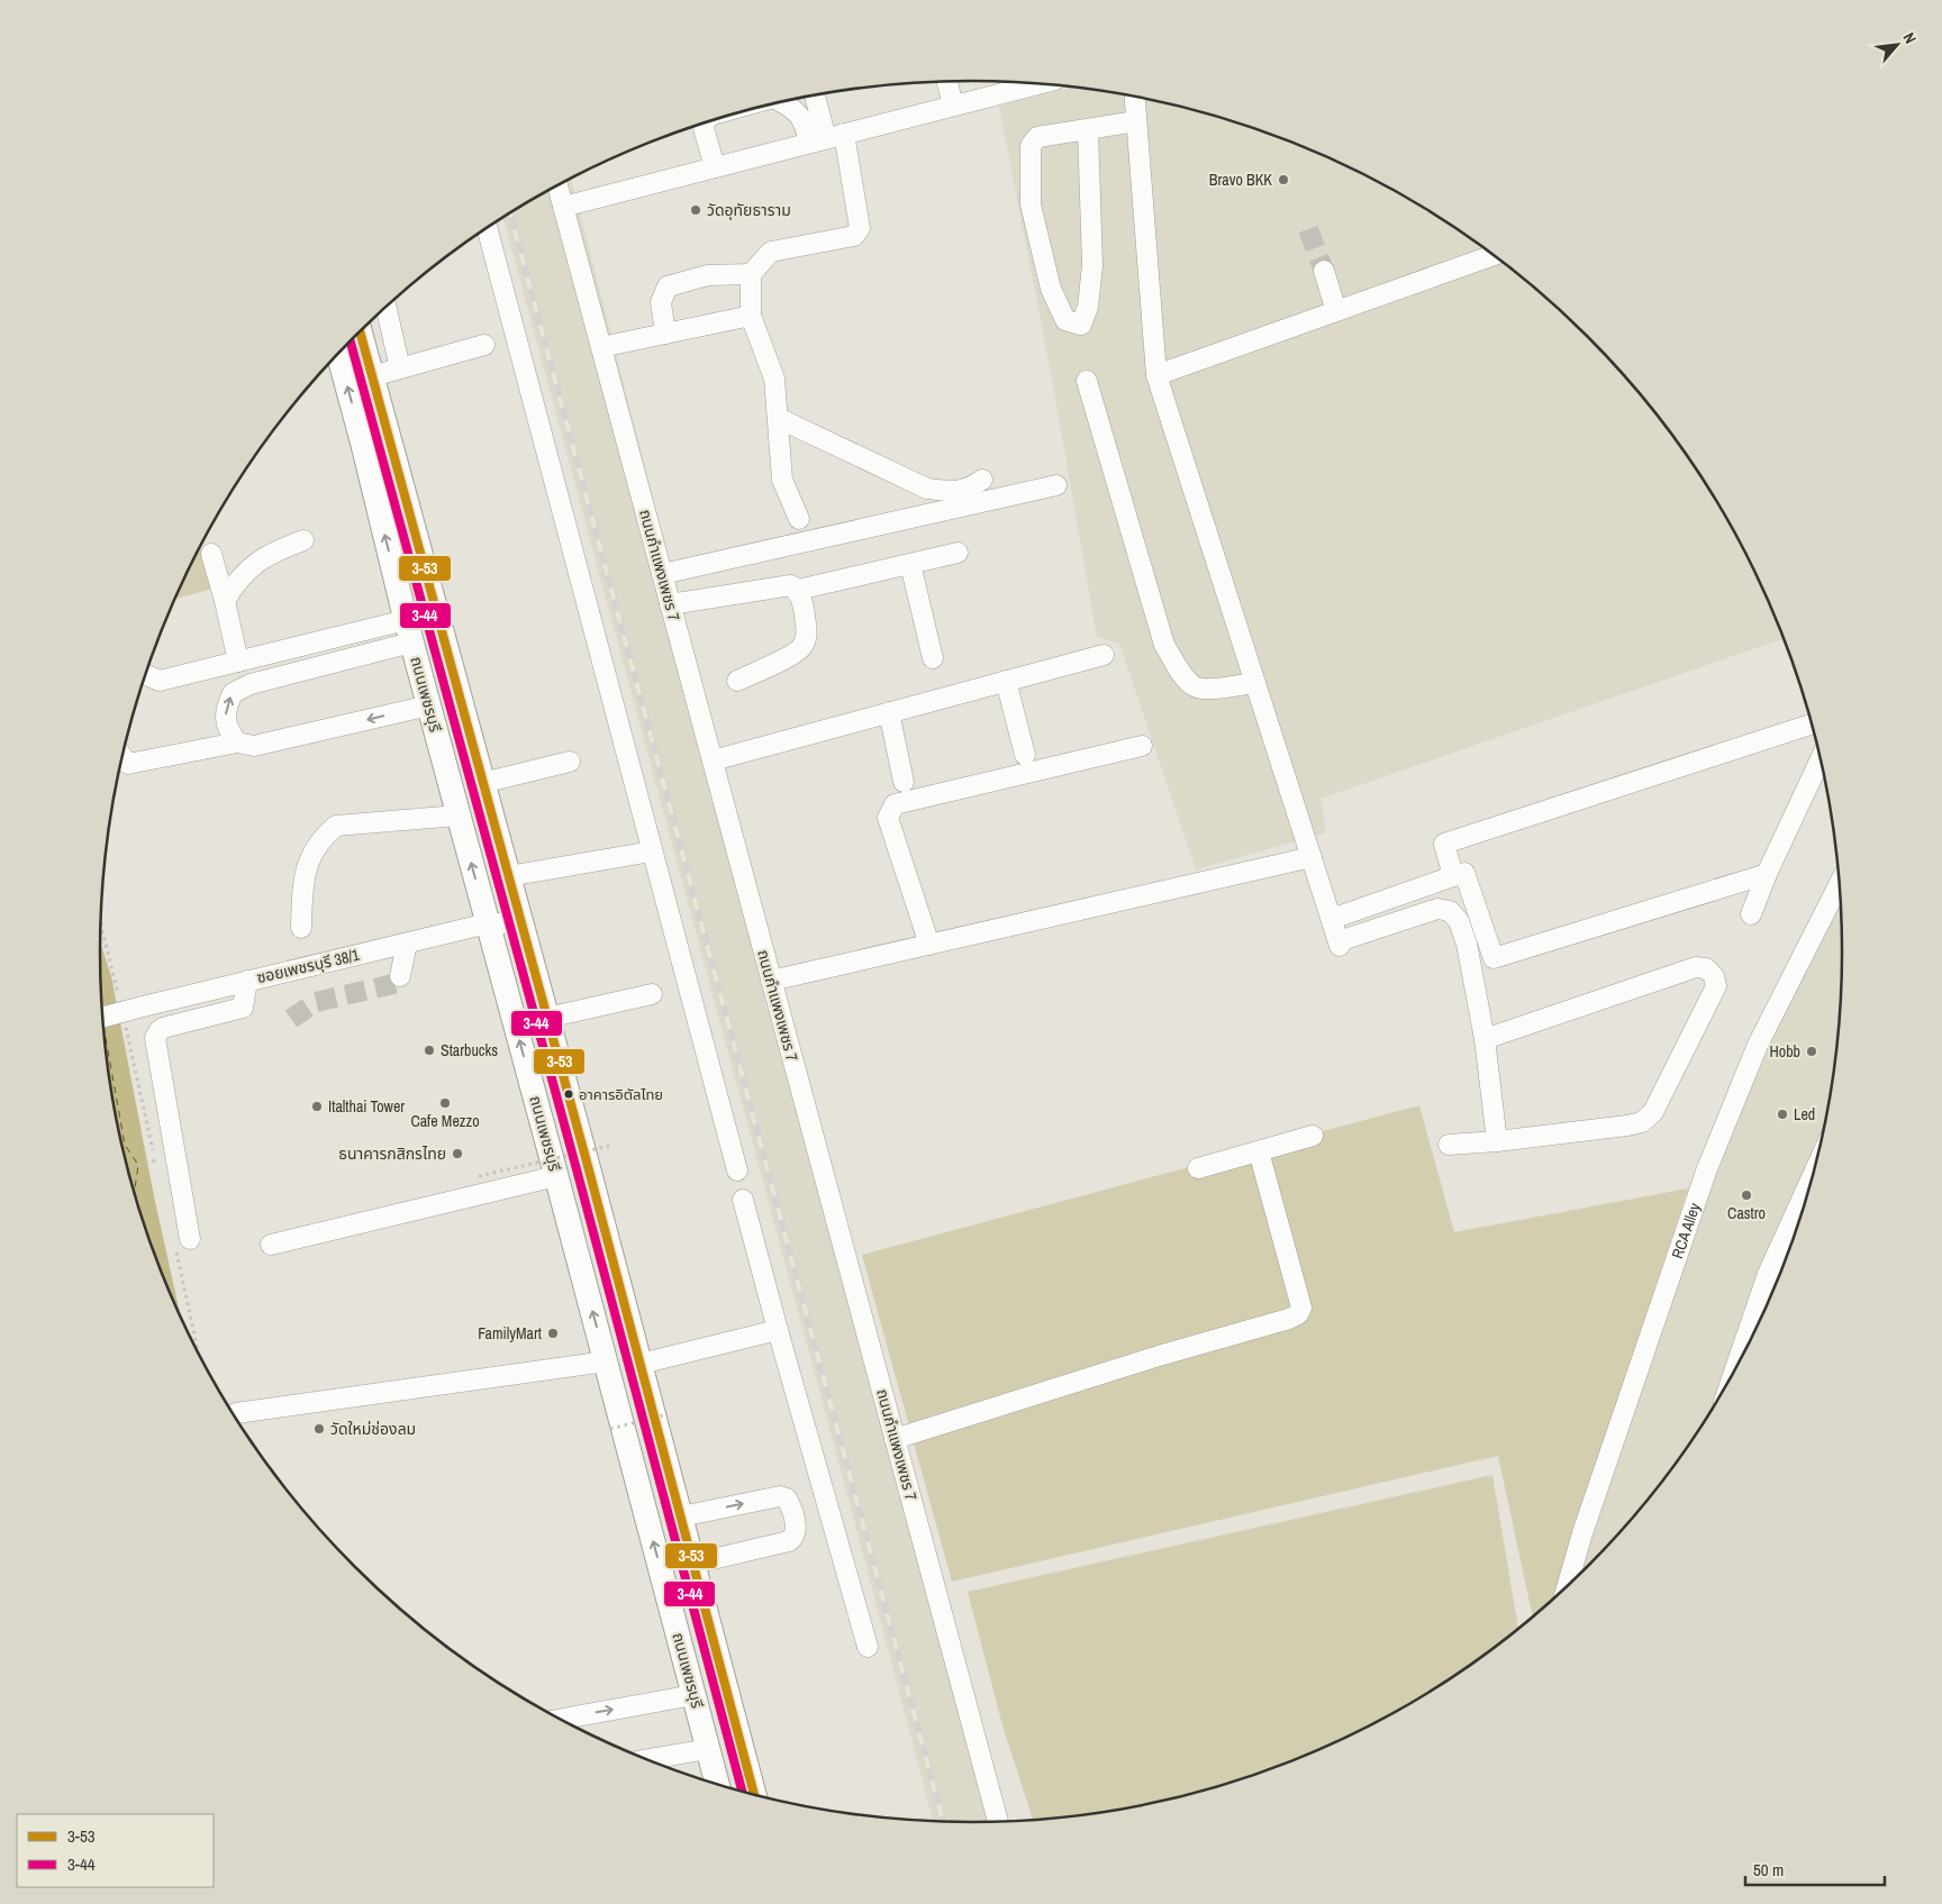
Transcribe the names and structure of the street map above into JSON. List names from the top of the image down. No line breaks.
{"streets":{"main road":["ถนนเพชรบุรี"],"street":["ถนนกำแพงเพชร 7","ซอยเพชรบุรี 38/1","RCA Alley"]},"crossings":[["ถนนเพชรบุรี","ซอยเพชรบุรี 38/1"]],"places":["Bravo BKK","วัดอุทัยธาราม","Starbucks","Hobb","อาคารอิตัลไทย","Cafe Mezzo","Italthai Tower","Led","ธนาคารกสิกรไทย","Castro","FamilyMart","วัดใหม่ช่องลม"],"lines":["transit line 3-53","transit line 3-44"],"legend":["3-53","3-44"],"scale_bar":"50 m","north":"top right"}
